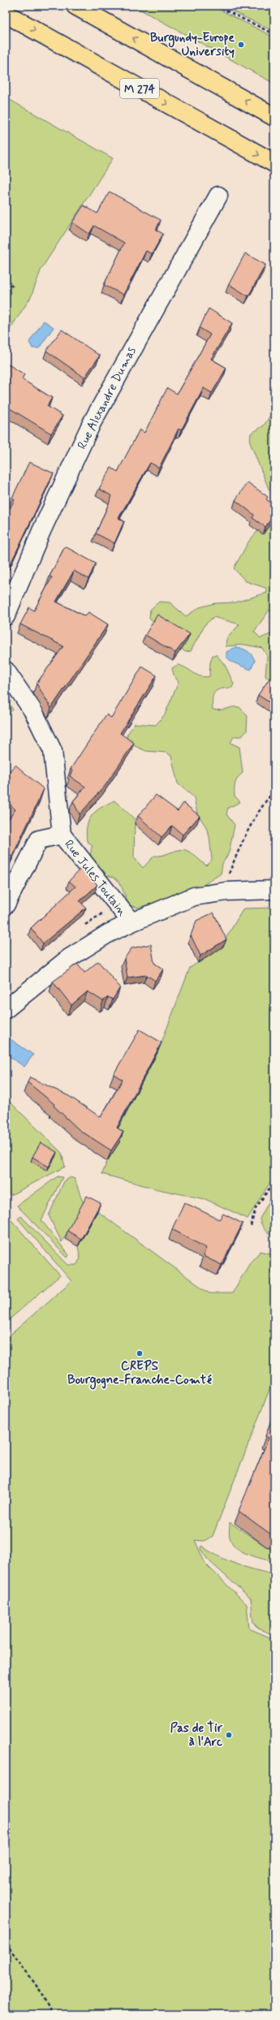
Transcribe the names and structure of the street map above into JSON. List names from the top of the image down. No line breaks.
{"streets":{"highway":["M 274"],"street":["Rue Alexandre Dumas","Rue Jules Toutain"]},"places":["Burgundy-Europe University","CREPS Bourgogne-Franche-Comté","Pas de Tir à l'Arc"]}
